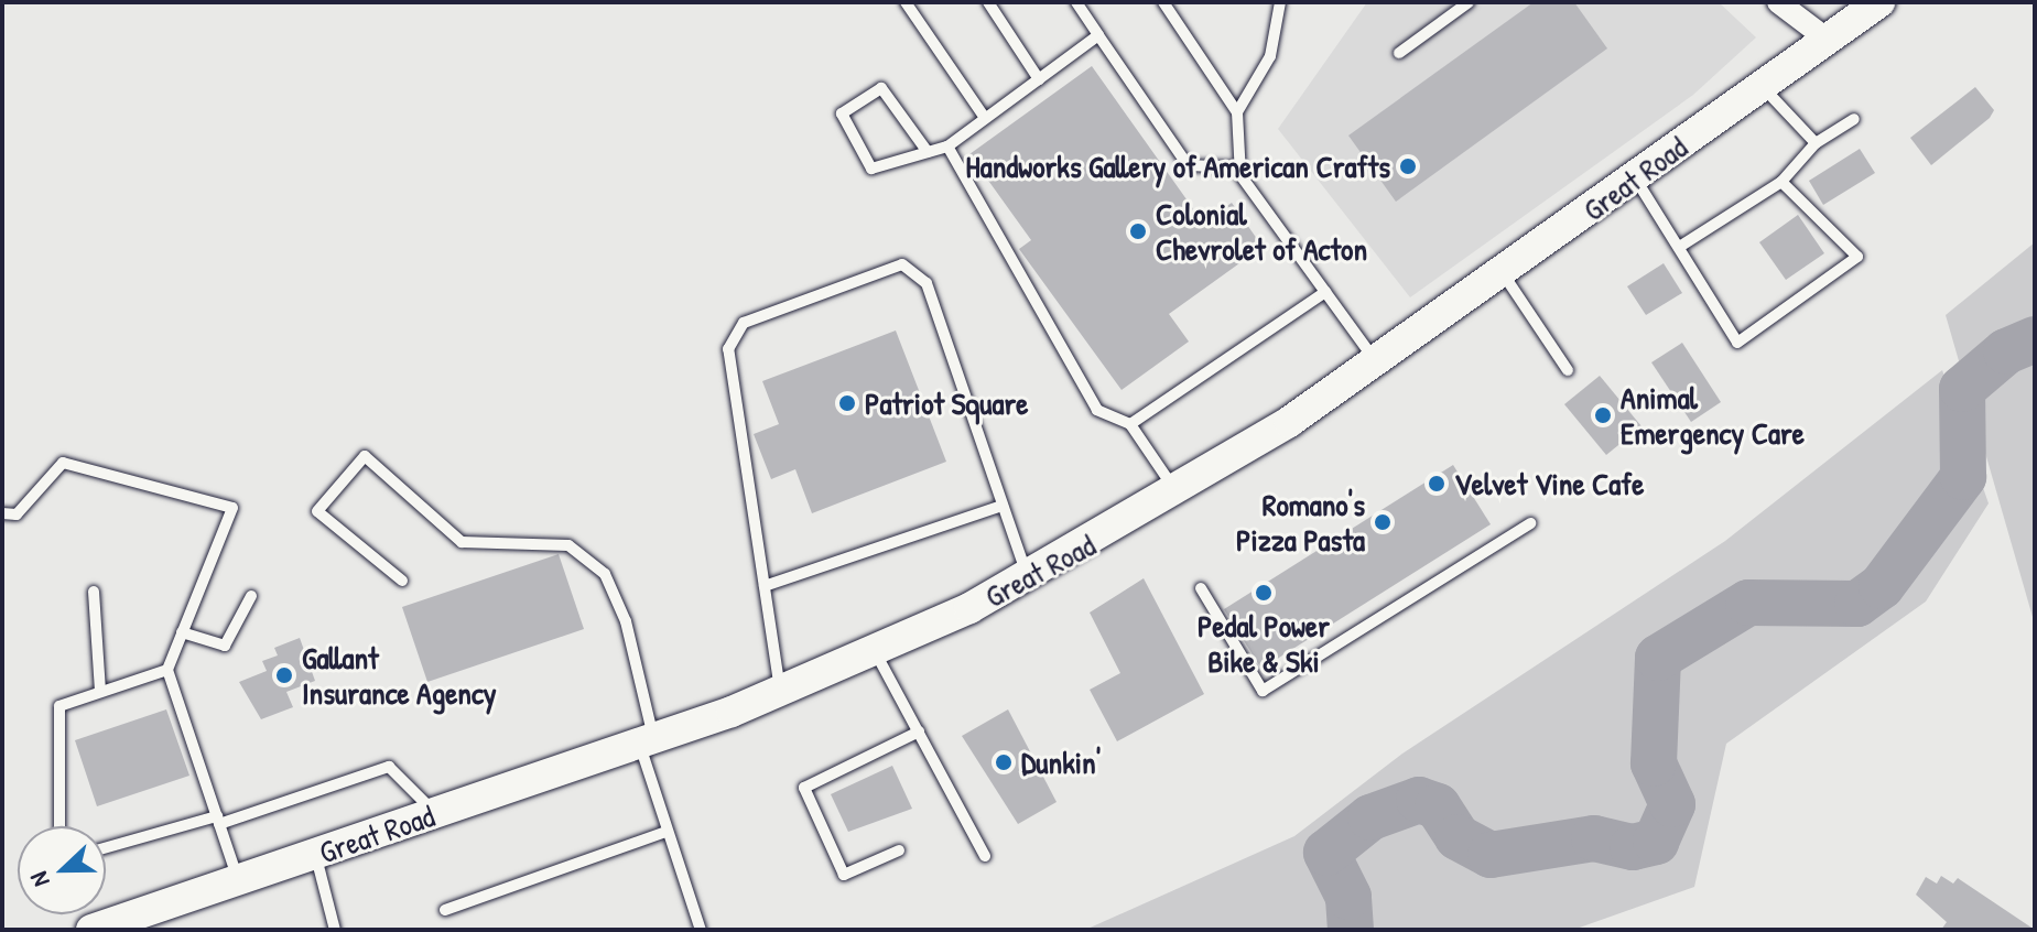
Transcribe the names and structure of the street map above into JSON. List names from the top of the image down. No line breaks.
{"streets":{"main road":["Great Road"]},"places":["Handworks Gallery of American Crafts","Colonial Chevrolet of Acton","Patriot Square","Animal Emergency Care","Velvet Vine Cafe","Romano's Pizza Pasta","Pedal Power Bike & Ski","Gallant Insurance Agency","Dunkin'"],"north":"left"}
